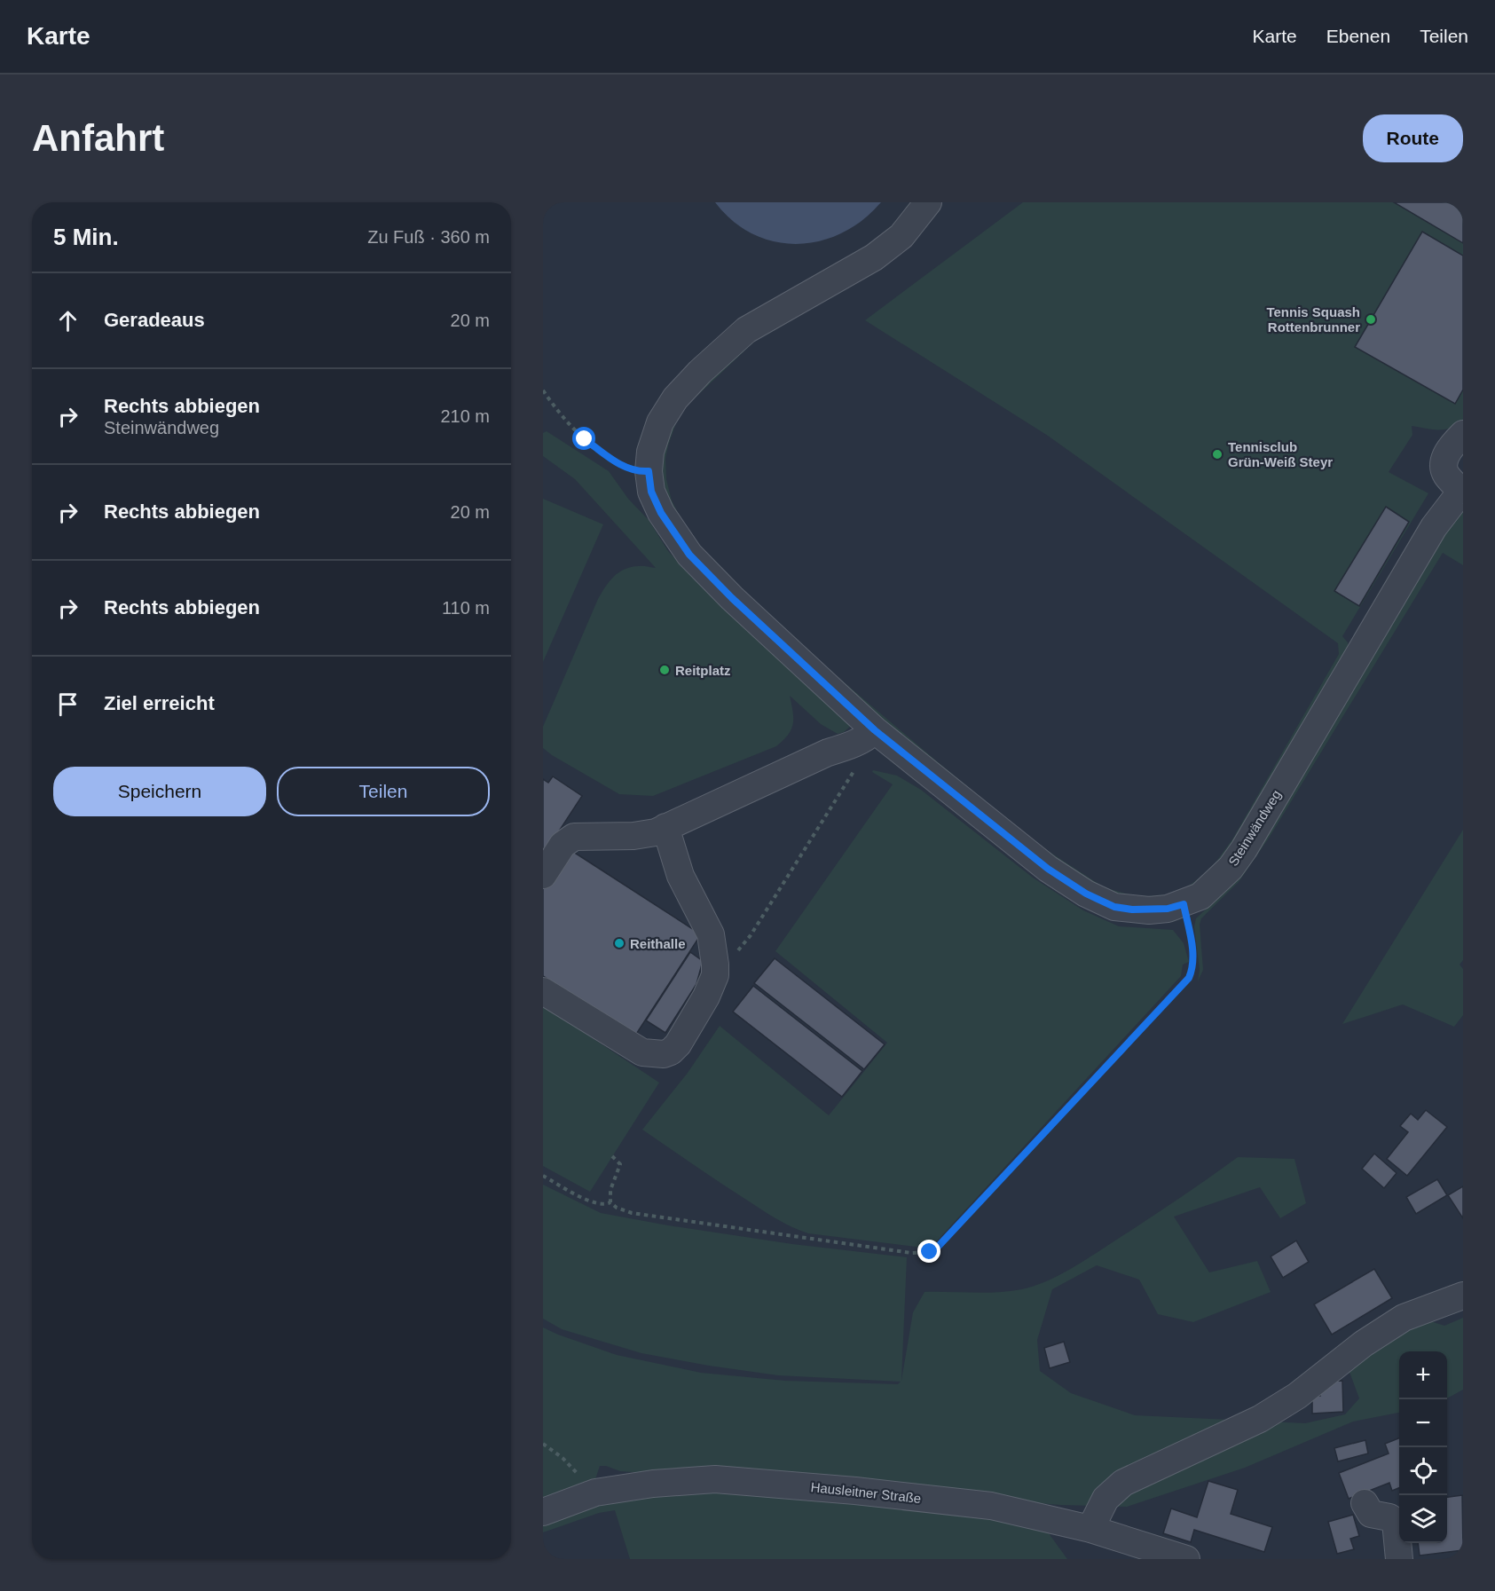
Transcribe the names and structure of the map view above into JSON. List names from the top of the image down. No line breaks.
{"streets":{"street":["Steinwändweg","Hausleitner Straße"]},"places":["Tennis Squash Rottenbrunner","Tennisclub Grün-Weiß Steyr","Reitplatz","Reithalle"],"page":{"header":"Karte","nav":["Karte","Ebenen","Teilen"],"buttons":["Route",["Speichern","Teilen"]],"title":"Anfahrt","heading":["5 Min.","Zu Fuß · 360 m"],"list":[["Geradeaus","20 m"],["Rechts abbiegen","Steinwändweg","210 m"],["Rechts abbiegen","20 m"],["Rechts abbiegen","110 m"],"Ziel erreicht"],"map_buttons":["+","−"]}}
